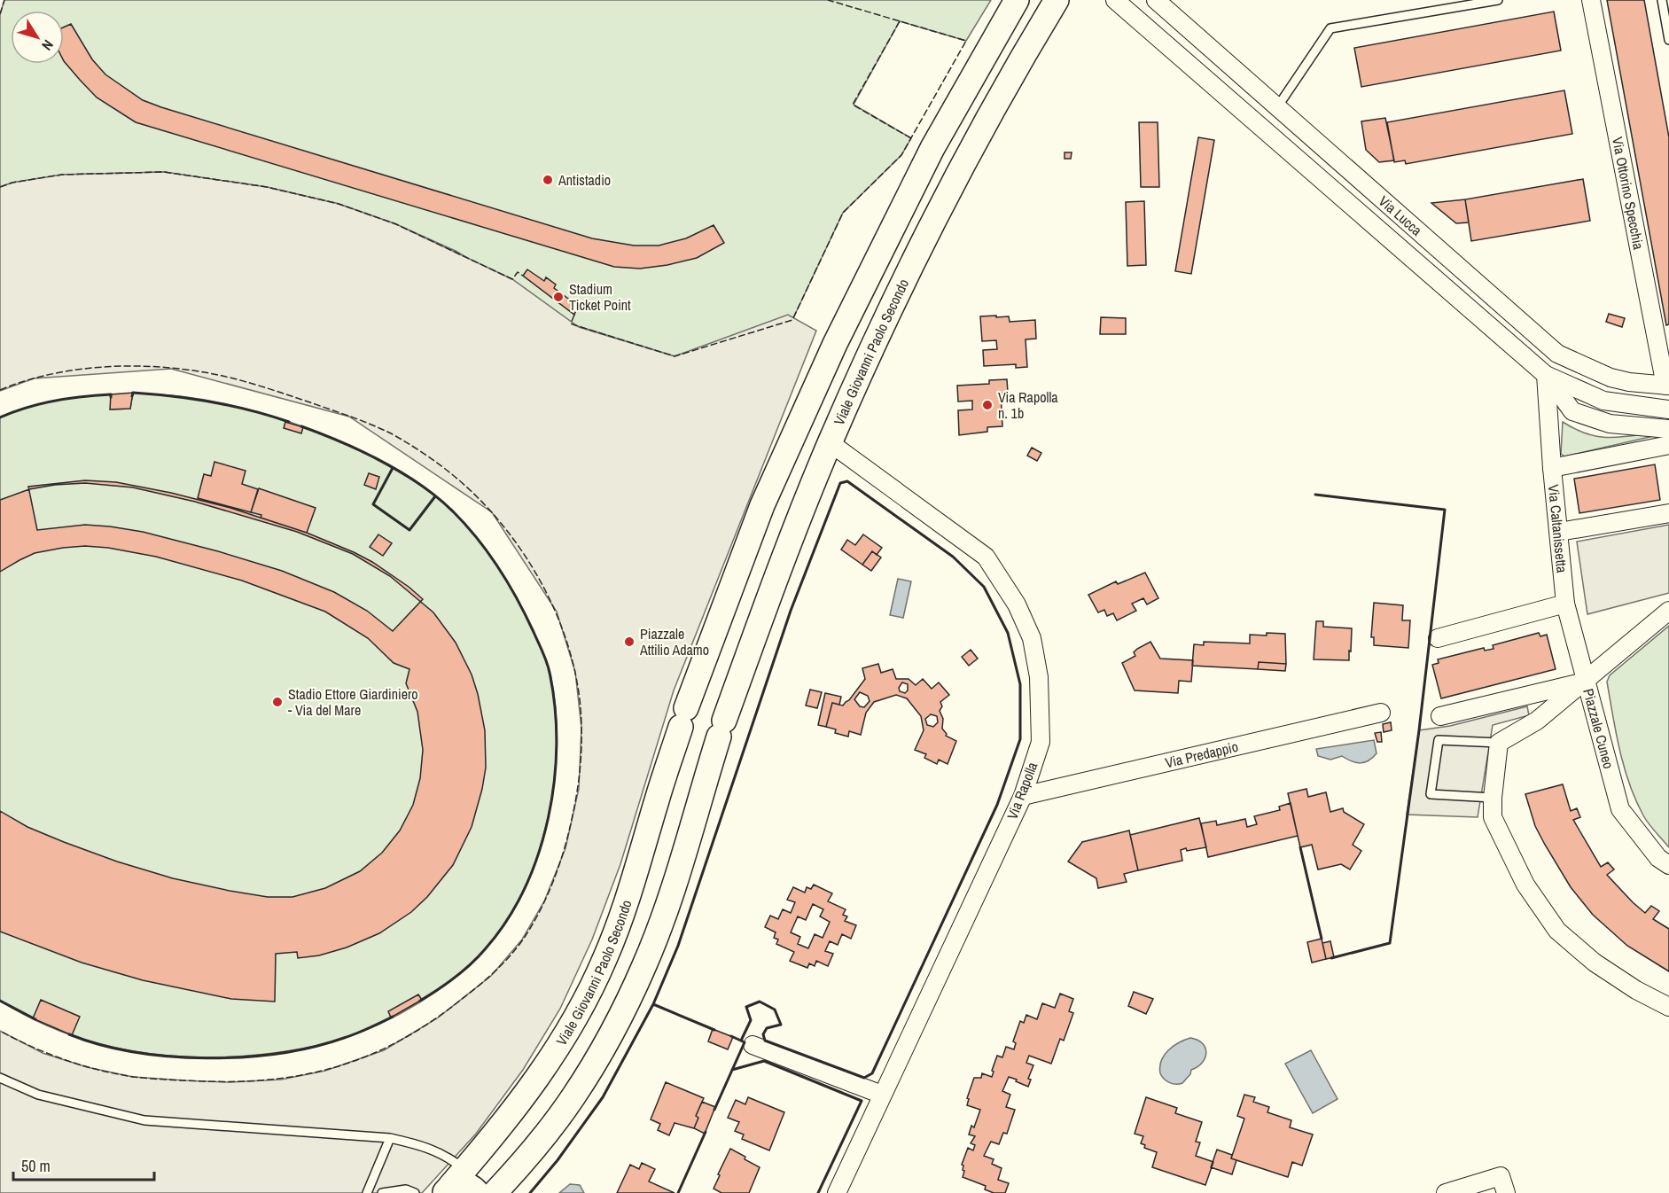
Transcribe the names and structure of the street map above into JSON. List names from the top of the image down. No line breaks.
{"streets":{"main road":["Viale Giovanni Paolo Secondo"],"street":["Via Ottorino Specchia","Via Lucca","Via Caltanissetta","Piazzale Cuneo","Via Predappio","Via Rapolla"]},"crossings":[["Via Ottorino Specchia","Via Lucca"],["Via Lucca","Via Caltanissetta"],["Viale Giovanni Paolo Secondo","Via Rapolla"],["Via Caltanissetta","Piazzale Cuneo"],["Via Predappio","Via Rapolla"]],"places":["Antistadio","Stadium Ticket Point","Via Rapolla n. 1b","Piazzale Attilio Adamo","Stadio Ettore Giardiniero - Via del Mare"],"scale_bar":"50 m","north":"bottom right"}
